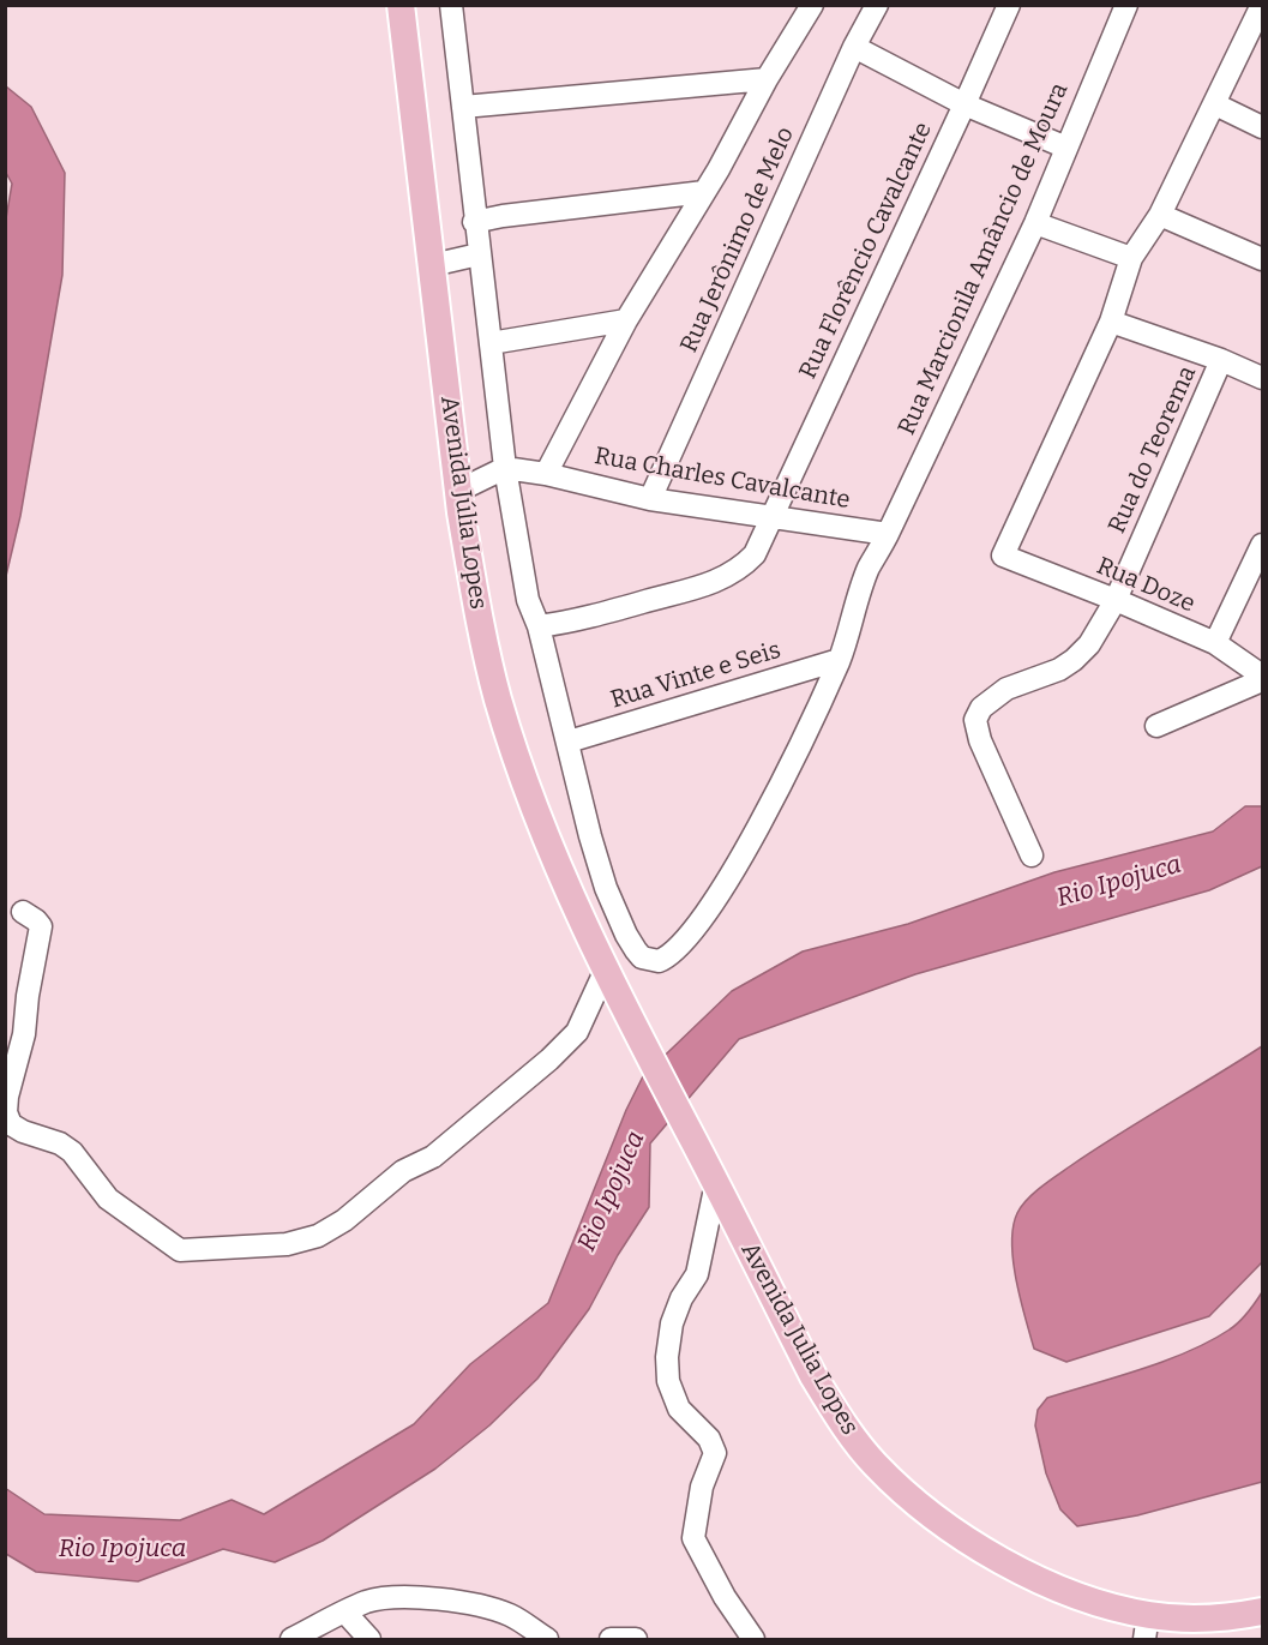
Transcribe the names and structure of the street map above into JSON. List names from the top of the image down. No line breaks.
{"streets":{"main road":["Avenida Júlia Lopes","Avenida Julia Lopes"],"street":["Rua Jerônimo de Melo","Rua Florêncio Cavalcante","Rua Marcionila Amâncio de Moura","Rua do Teorema","Rua Charles Cavalcante","Rua Doze","Rua Vinte e Seis"]},"crossings":[["Rua Jerônimo de Melo","Rua Charles Cavalcante"],["Rua Florêncio Cavalcante","Rua Charles Cavalcante"],["Rua Marcionila Amâncio de Moura","Rua Charles Cavalcante"],["Rua Marcionila Amâncio de Moura","Rua Vinte e Seis"],["Rua do Teorema","Rua Doze"],["Avenida Júlia Lopes","Avenida Julia Lopes"]],"water":["Rio Ipojuca"]}
